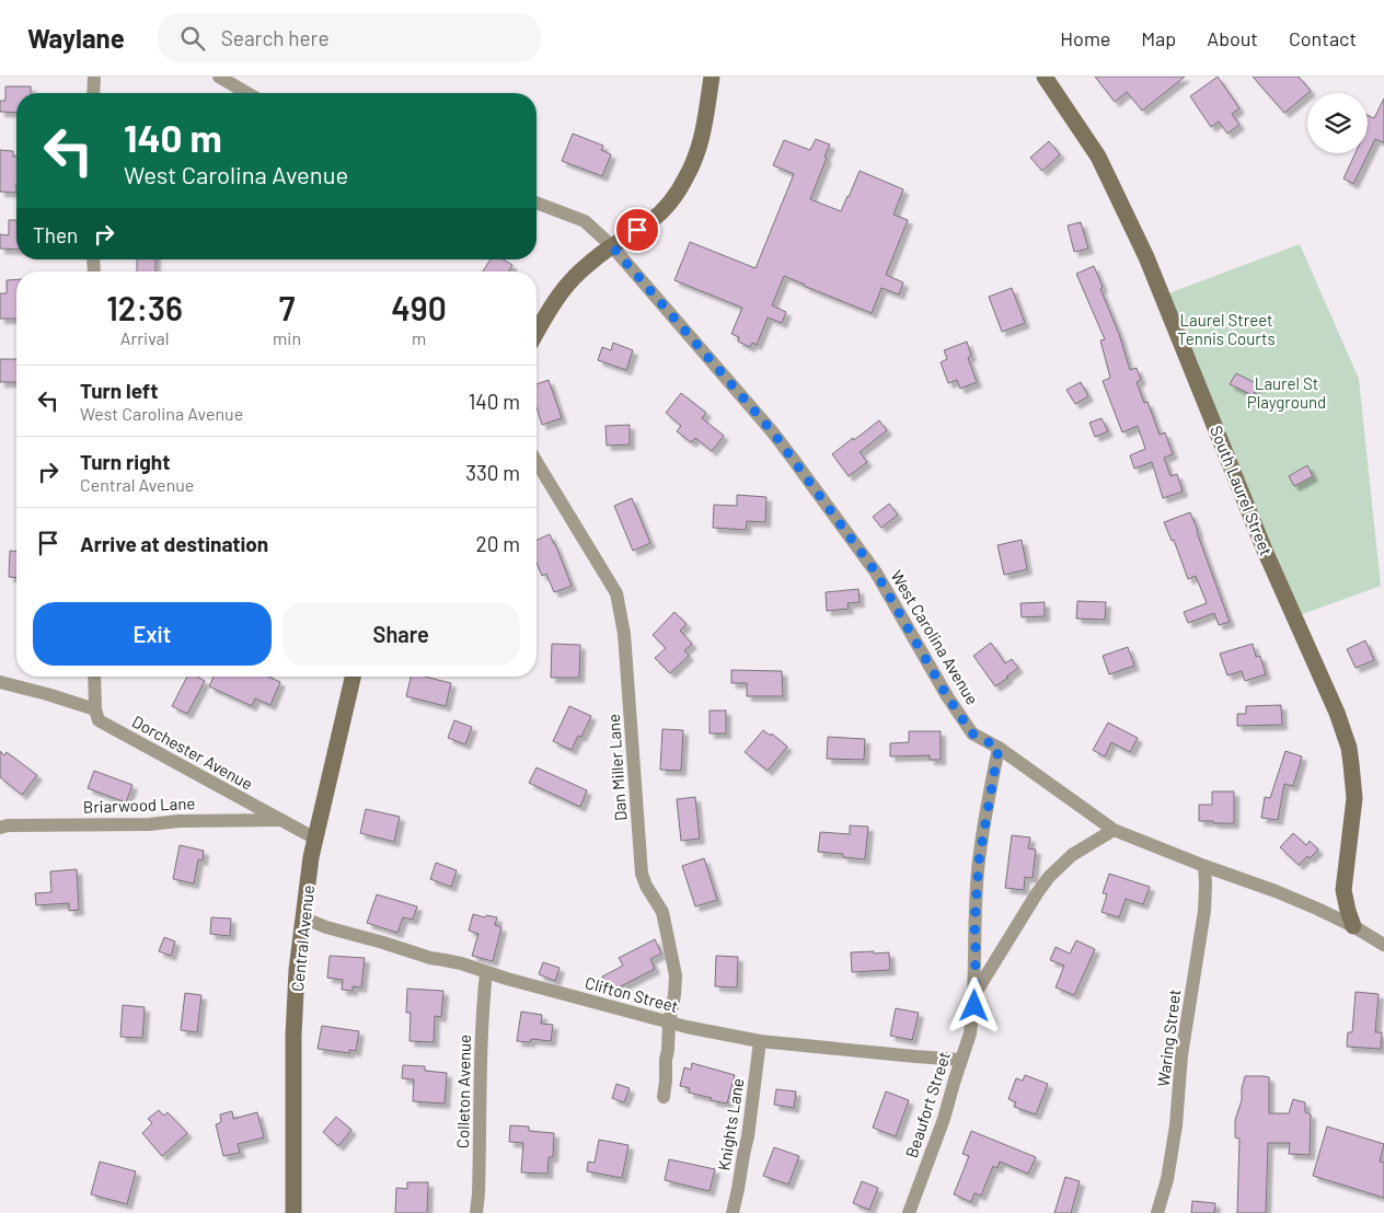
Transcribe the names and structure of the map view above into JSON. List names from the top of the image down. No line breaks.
{"streets":{"street":["South Laurel Street","West Carolina Avenue","Dorchester Avenue","Dan Miller Lane","Briarwood Lane","Central Avenue","Clifton Street","Waring Street","Colleton Avenue","Beaufort Street","Knights Lane"]},"crossings":[["South Laurel Street","West Carolina Avenue"],["West Carolina Avenue","Waring Street"],["West Carolina Avenue","Beaufort Street"],["Dorchester Avenue","Briarwood Lane"],["Dorchester Avenue","Central Avenue"],["Dan Miller Lane","Clifton Street"],["Central Avenue","Clifton Street"],["Clifton Street","Colleton Avenue"],["Clifton Street","Beaufort Street"],["Clifton Street","Knights Lane"]],"parks":["Laurel Street Tennis Courts","Laurel St Playground"],"page":{"header":"Waylane","search":"Search here","nav":["Home","Map","About","Contact"],"turn":["140 m","West Carolina Avenue"],"then":"Then","eta":["12:36","Arrival","7","min","490","m"],"list":[{"name":"Turn left","note":"West Carolina Avenue","value":"140 m"},{"name":"Turn right","note":"Central Avenue","value":"330 m"},{"name":"Arrive at destination","value":"20 m"}],"buttons":["Exit","Share"]}}
